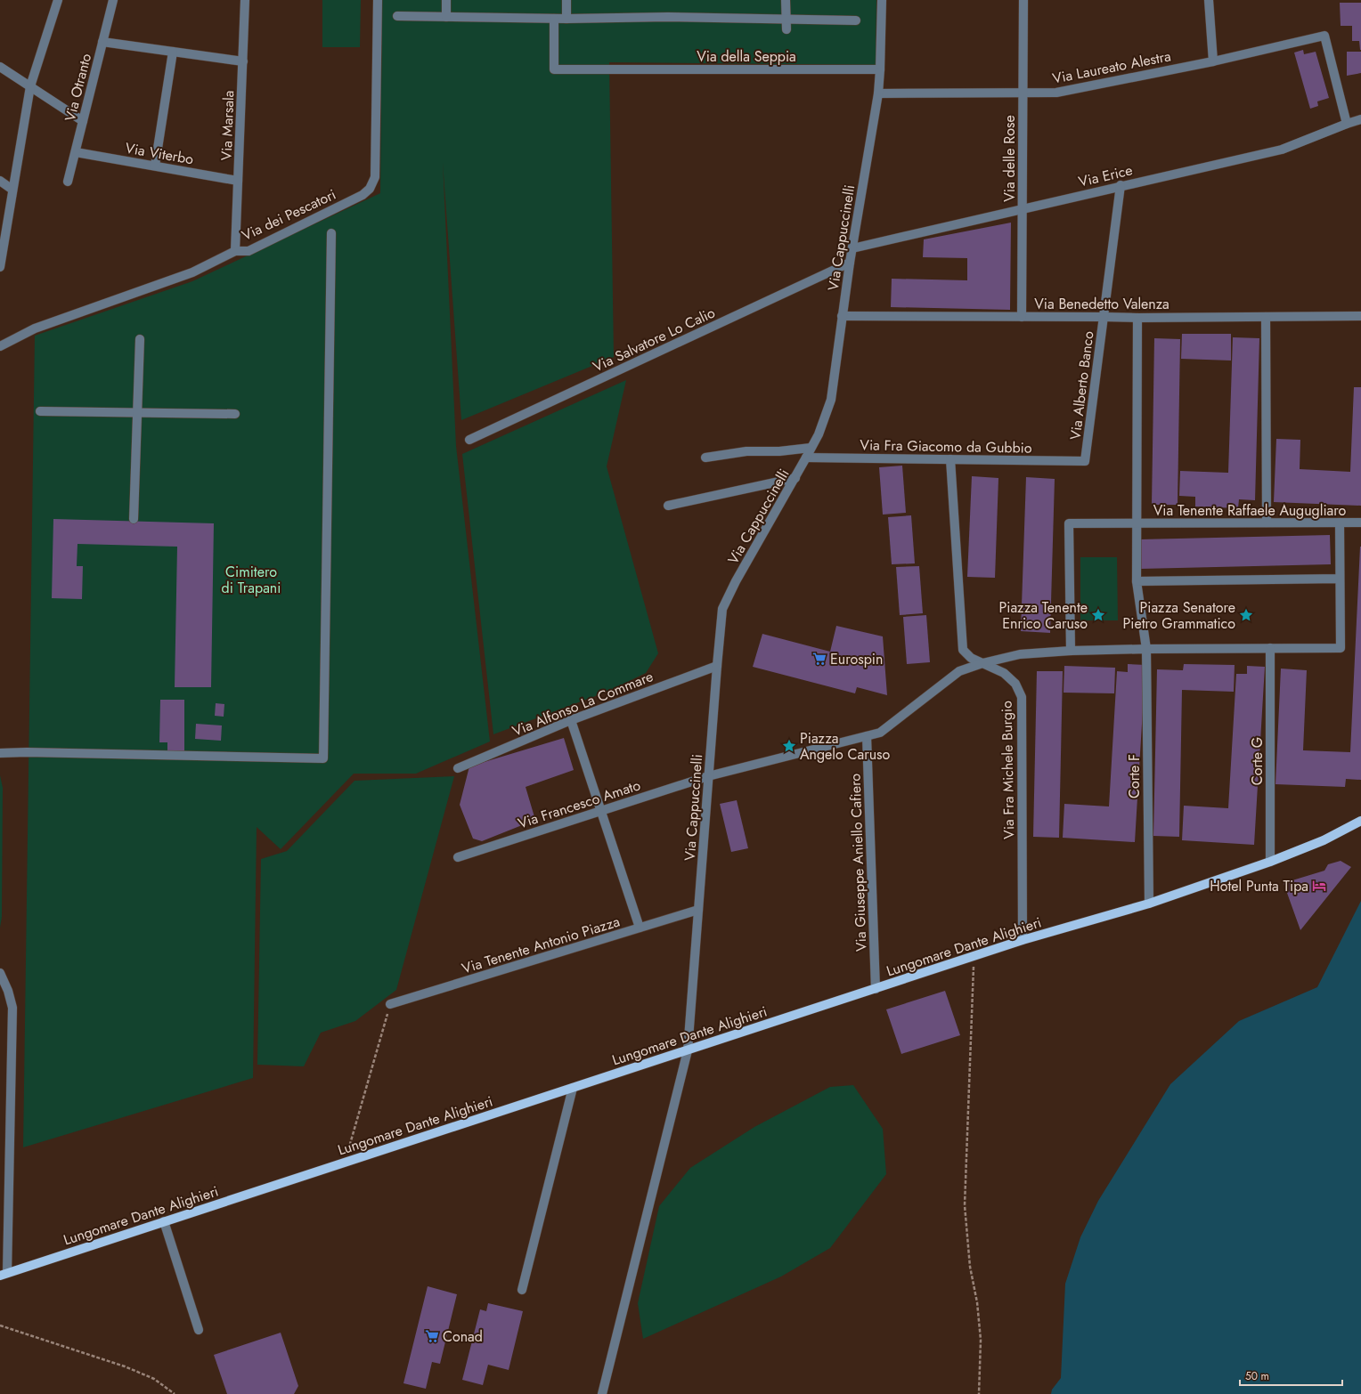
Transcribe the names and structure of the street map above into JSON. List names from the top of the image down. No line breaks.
{"streets":{"main road":["Lungomare Dante Alighieri"],"street":["Via della Seppia","Via Laureato Alestra","Via Otranto","Via Marsala","Via Viterbo","Via delle Rose","Via Erice","Via dei Pescatori","Via Cappuccinelli","Via Benedetto Valenza","Via Salvatore Lo Calio","Via Alberto Banco","Via Fra Giacomo da Gubbio","Via Tenente Raffaele Augugliaro","Via Alfonso La Commare","Corte G","Via Fra Michele Burgio","Corte F","Via Francesco Amato","Via Giuseppe Aniello Cafiero","Via Tenente Antonio Piazza"]},"crossings":[["Via della Seppia","Via Cappuccinelli"],["Via Laureato Alestra","Via delle Rose"],["Via Laureato Alestra","Via Erice"],["Via Laureato Alestra","Via Cappuccinelli"],["Via Otranto","Via Viterbo"],["Via Marsala","Via Viterbo"],["Via Marsala","Via dei Pescatori"],["Via delle Rose","Via Erice"],["Via delle Rose","Via Benedetto Valenza"],["Via Erice","Via Cappuccinelli"],["Via Erice","Via Alberto Banco"],["Via Cappuccinelli","Via Benedetto Valenza"],["Via Cappuccinelli","Via Salvatore Lo Calio"],["Via Cappuccinelli","Via Fra Giacomo da Gubbio"],["Via Cappuccinelli","Via Alfonso La Commare"],["Via Cappuccinelli","Via Francesco Amato"],["Via Cappuccinelli","Via Tenente Antonio Piazza"],["Via Cappuccinelli","Lungomare Dante Alighieri"],["Via Benedetto Valenza","Via Alberto Banco"],["Via Benedetto Valenza","Corte F"],["Via Alberto Banco","Via Fra Giacomo da Gubbio"],["Via Fra Giacomo da Gubbio","Via Fra Michele Burgio"],["Via Tenente Raffaele Augugliaro","Corte F"],["Corte G","Lungomare Dante Alighieri"],["Via Fra Michele Burgio","Lungomare Dante Alighieri"],["Corte F","Lungomare Dante Alighieri"],["Via Francesco Amato","Via Giuseppe Aniello Cafiero"],["Via Giuseppe Aniello Cafiero","Lungomare Dante Alighieri"]],"parks":["Cimitero di Trapani"],"places":{"place":["Piazza Tenente Enrico Caruso","Piazza Senatore Pietro Grammatico","Piazza Angelo Caruso"],"supermarket":["Eurospin","Conad"],"hotel":["Hotel Punta Tipa"]},"scale_bar":"50 m"}
